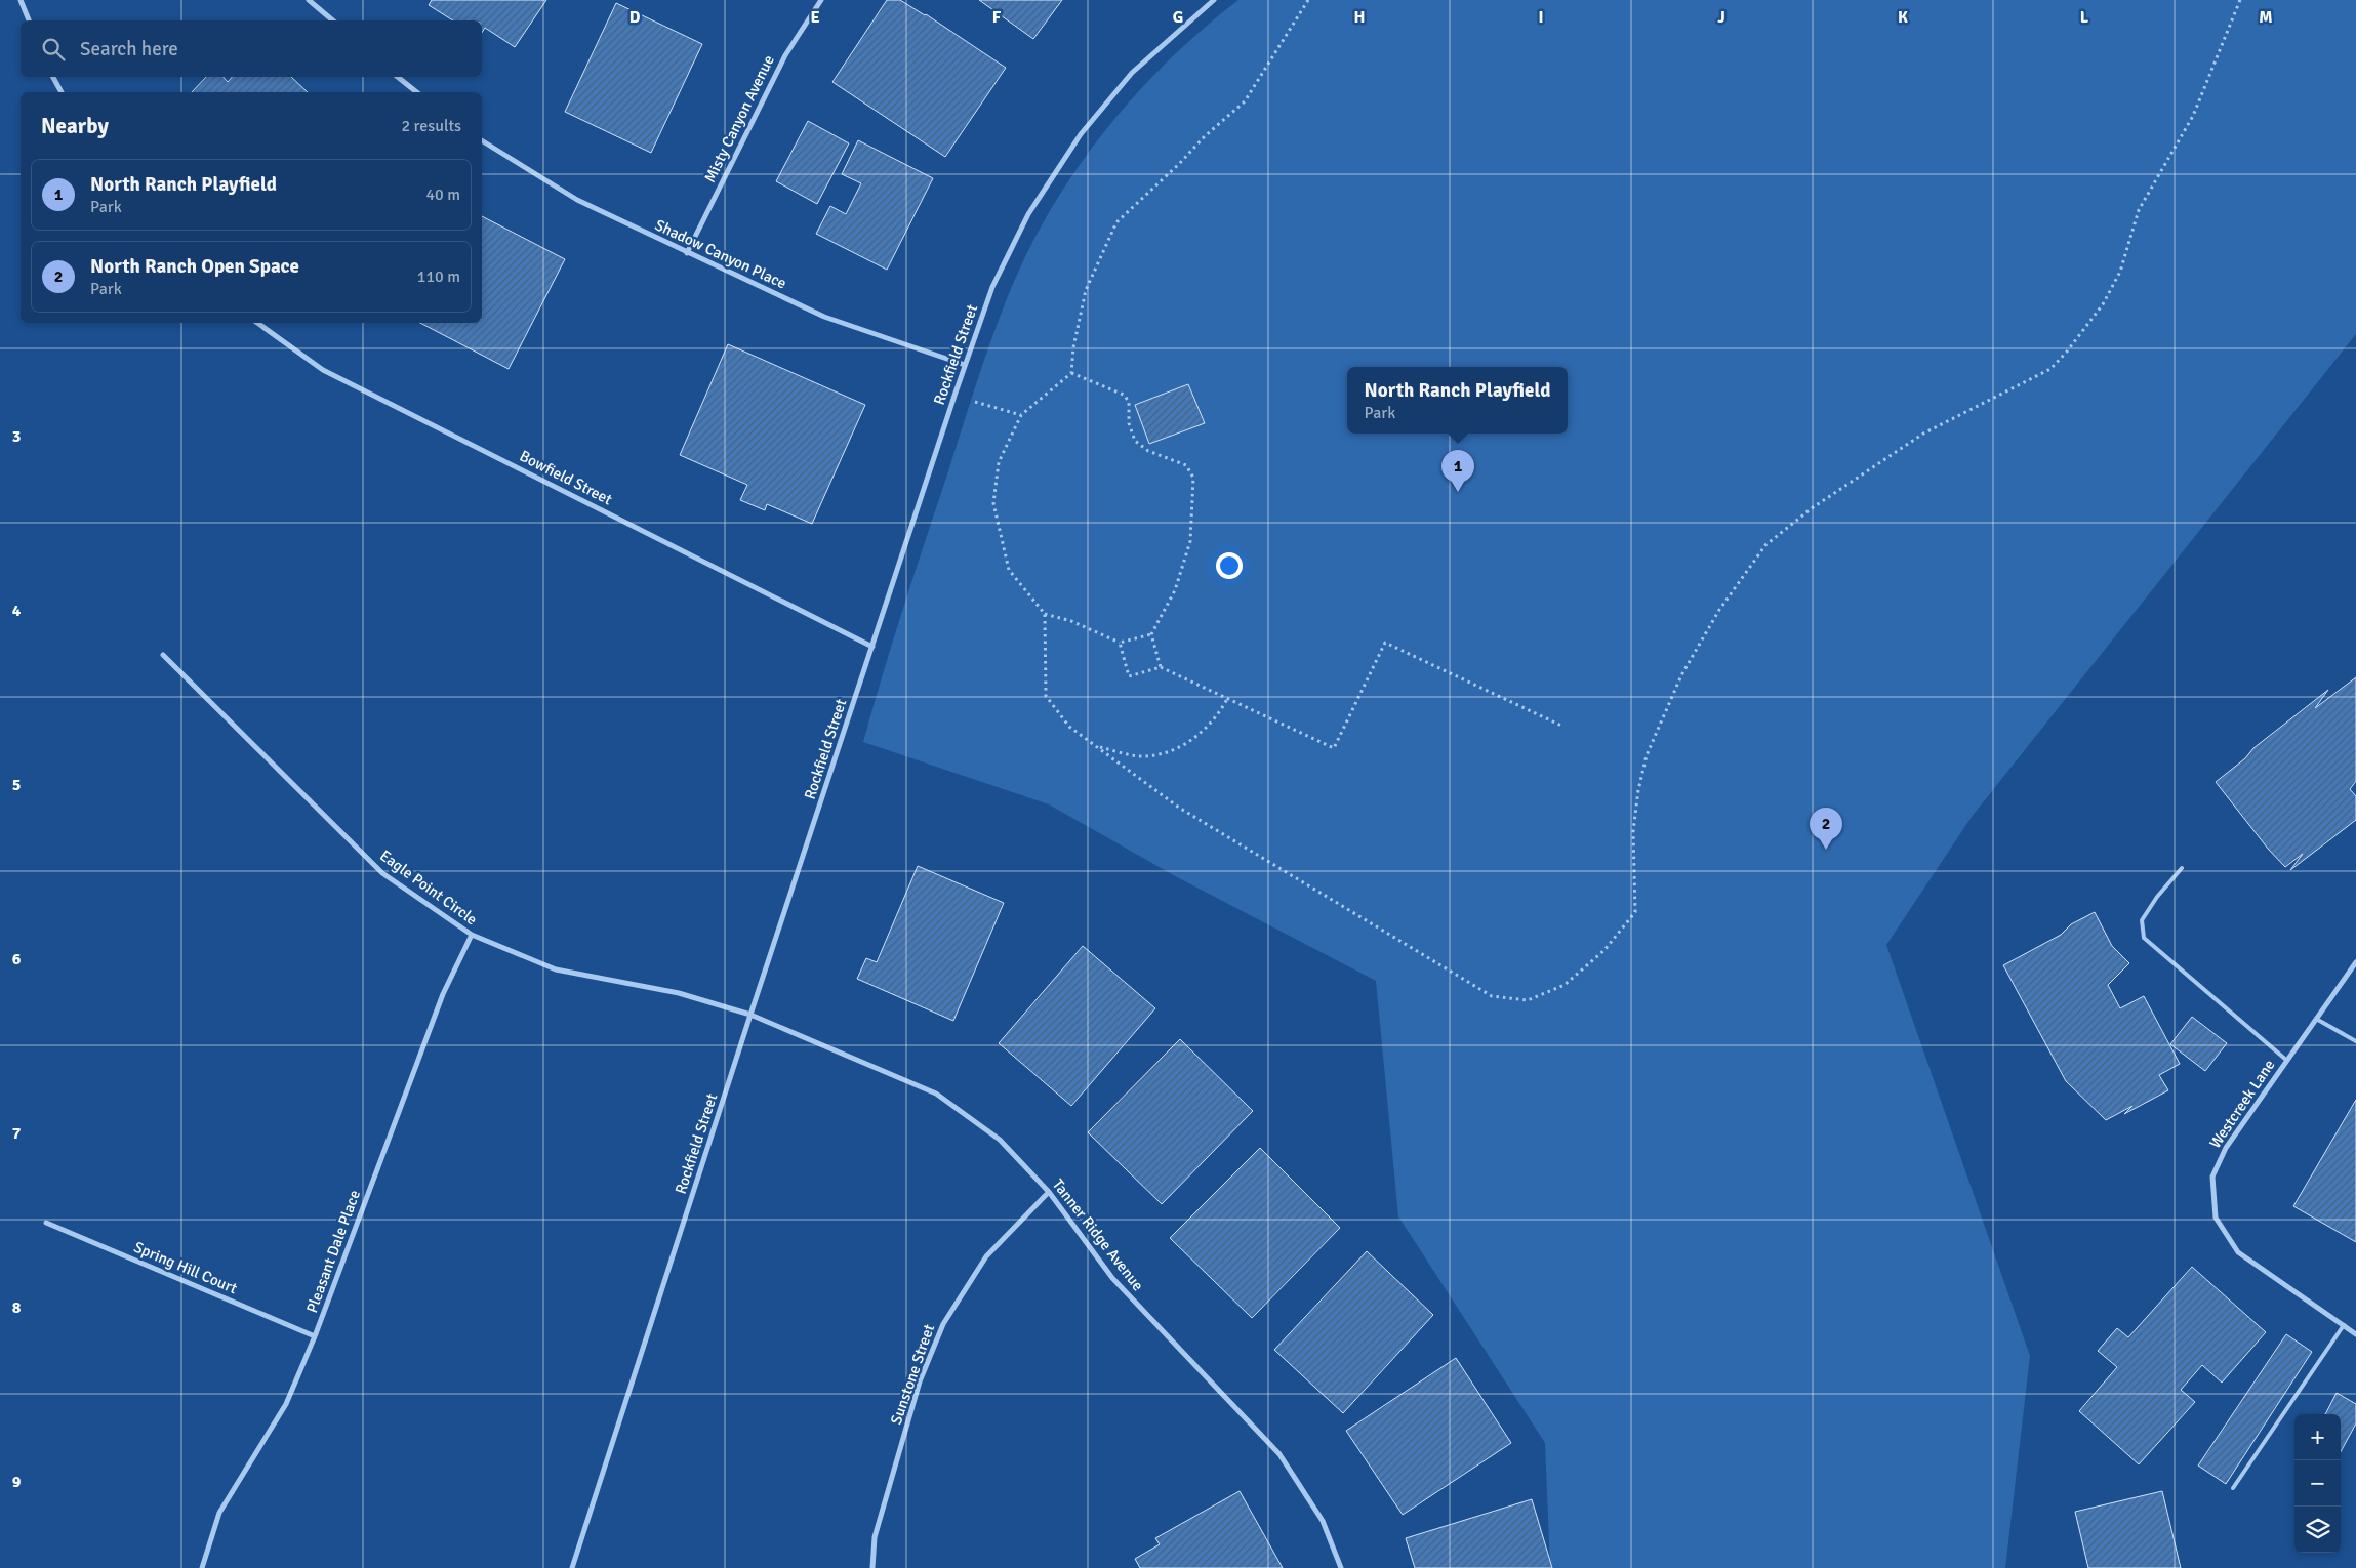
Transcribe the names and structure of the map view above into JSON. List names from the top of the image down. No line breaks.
{"streets":{"street":["Misty Canyon Avenue","Shadow Canyon Place","Rockfield Street","Bowfield Street","Eagle Point Circle","Westcreek Lane","Tanner Ridge Avenue","Pleasant Dale Place","Spring Hill Court","Sunstone Street"]},"crossings":[["Misty Canyon Avenue","Shadow Canyon Place"],["Shadow Canyon Place","Rockfield Street"],["Rockfield Street","Bowfield Street"],["Rockfield Street","Eagle Point Circle"],["Rockfield Street","Tanner Ridge Avenue"],["Eagle Point Circle","Tanner Ridge Avenue"],["Eagle Point Circle","Pleasant Dale Place"],["Tanner Ridge Avenue","Sunstone Street"],["Pleasant Dale Place","Spring Hill Court"]],"page":{"search":"Search here","heading":["Nearby","2 results"],"list":[{"mark":"1","name":"North Ranch Playfield","note":"Park","value":"40 m"},{"mark":"2","name":"North Ranch Open Space","note":"Park","value":"110 m"}],"popup":["North Ranch Playfield","Park"],"pins":["1","2"],"map_buttons":["+","−"]},"grid":{"columns":["D","E","F","G","H","I","J","K","L","M"],"rows":["3","4","5","6","7","8","9"]}}
